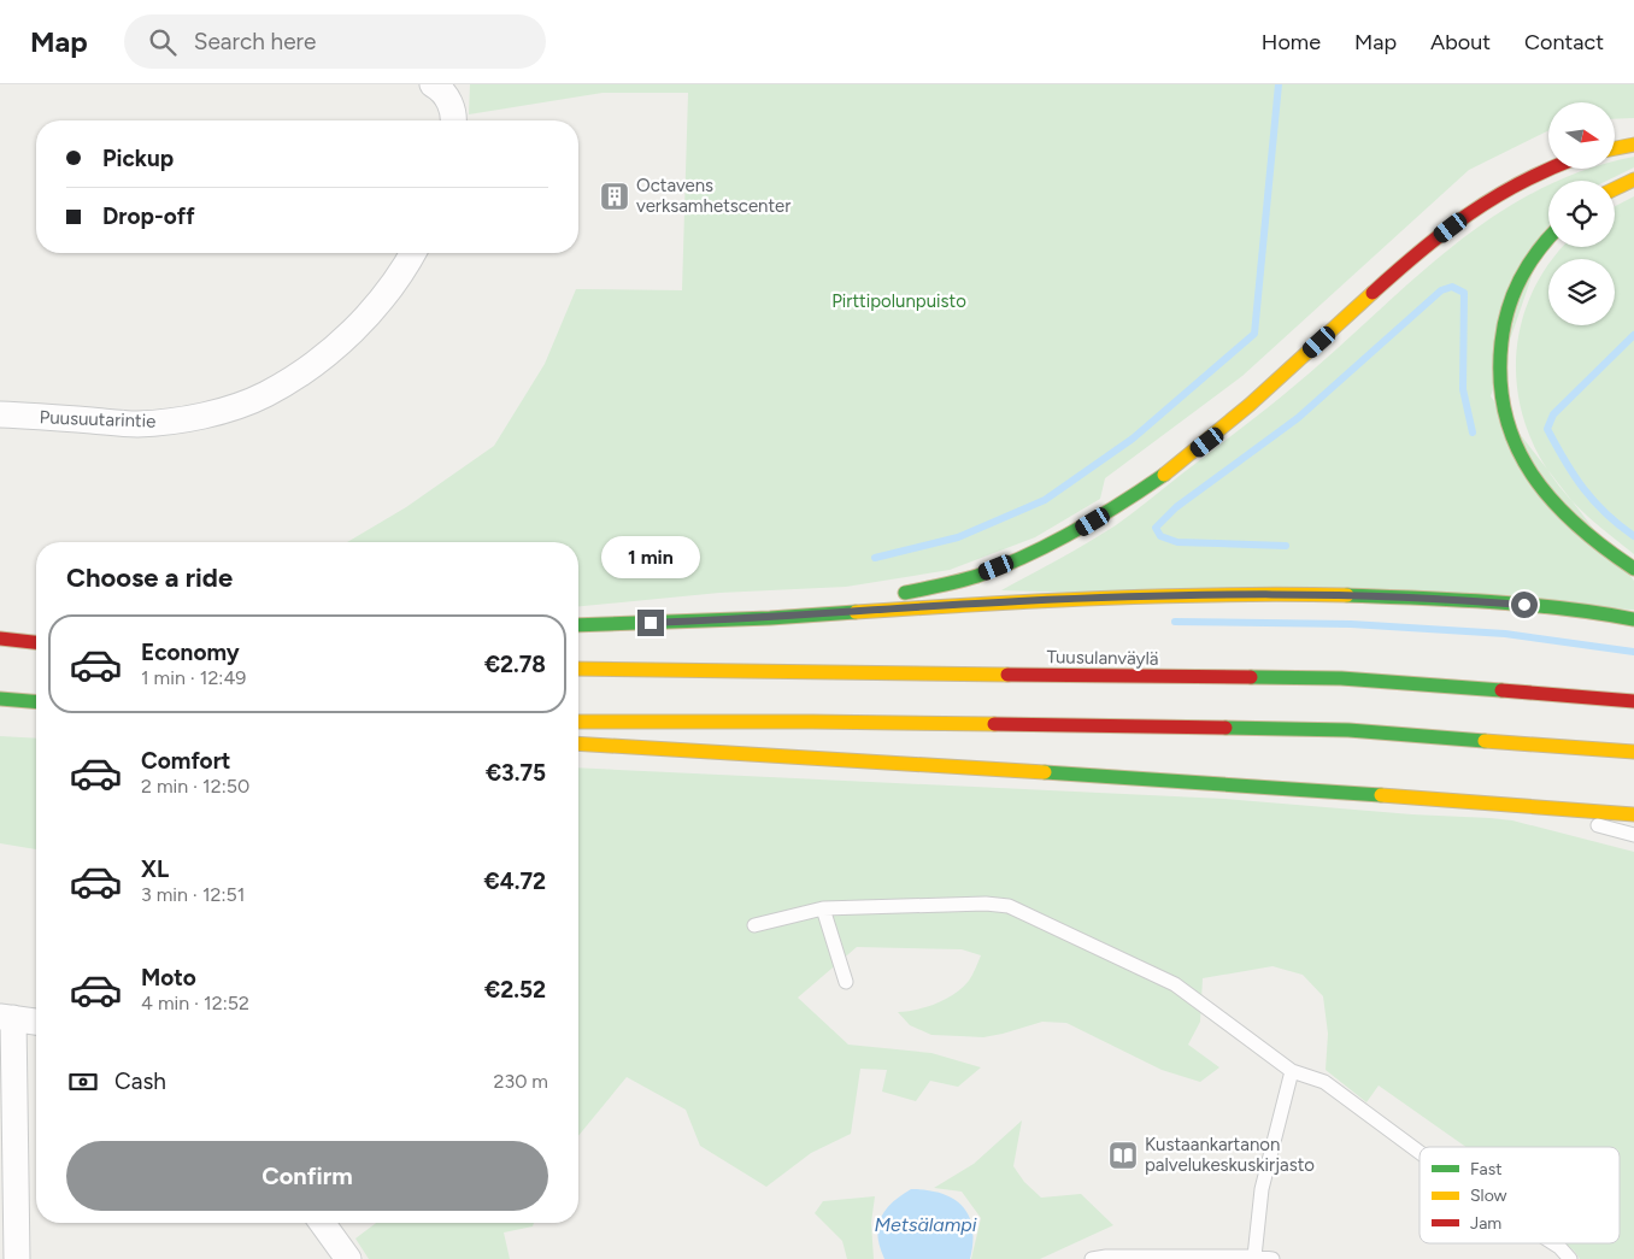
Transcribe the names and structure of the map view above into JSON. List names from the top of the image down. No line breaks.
{"streets":{"highway":["Tuusulanväylä"],"street":["Puusuutarintie"]},"water":["Metsälampi"],"parks":["Pirttipolunpuisto"],"places":{"building":["Octavens verksamhetscenter"],"library":["Kustaankartanon palvelukeskuskirjasto"]},"legend":["Fast","Slow","Jam"],"north":"right","page":{"header":"Map","search":"Search here","nav":["Home","Map","About","Contact"],"banner":["Pickup","Drop-off"],"bubble":"1 min","heading":"Choose a ride","list":[{"name":"Economy","note":"1 min · 12:49","value":"€2.78"},{"name":"Comfort","note":"2 min · 12:50","value":"€3.75"},{"name":"XL","note":"3 min · 12:51","value":"€4.72"},{"name":"Moto","note":"4 min · 12:52","value":"€2.52"}],"pay":["Cash","230 m"],"buttons":"Confirm"}}
